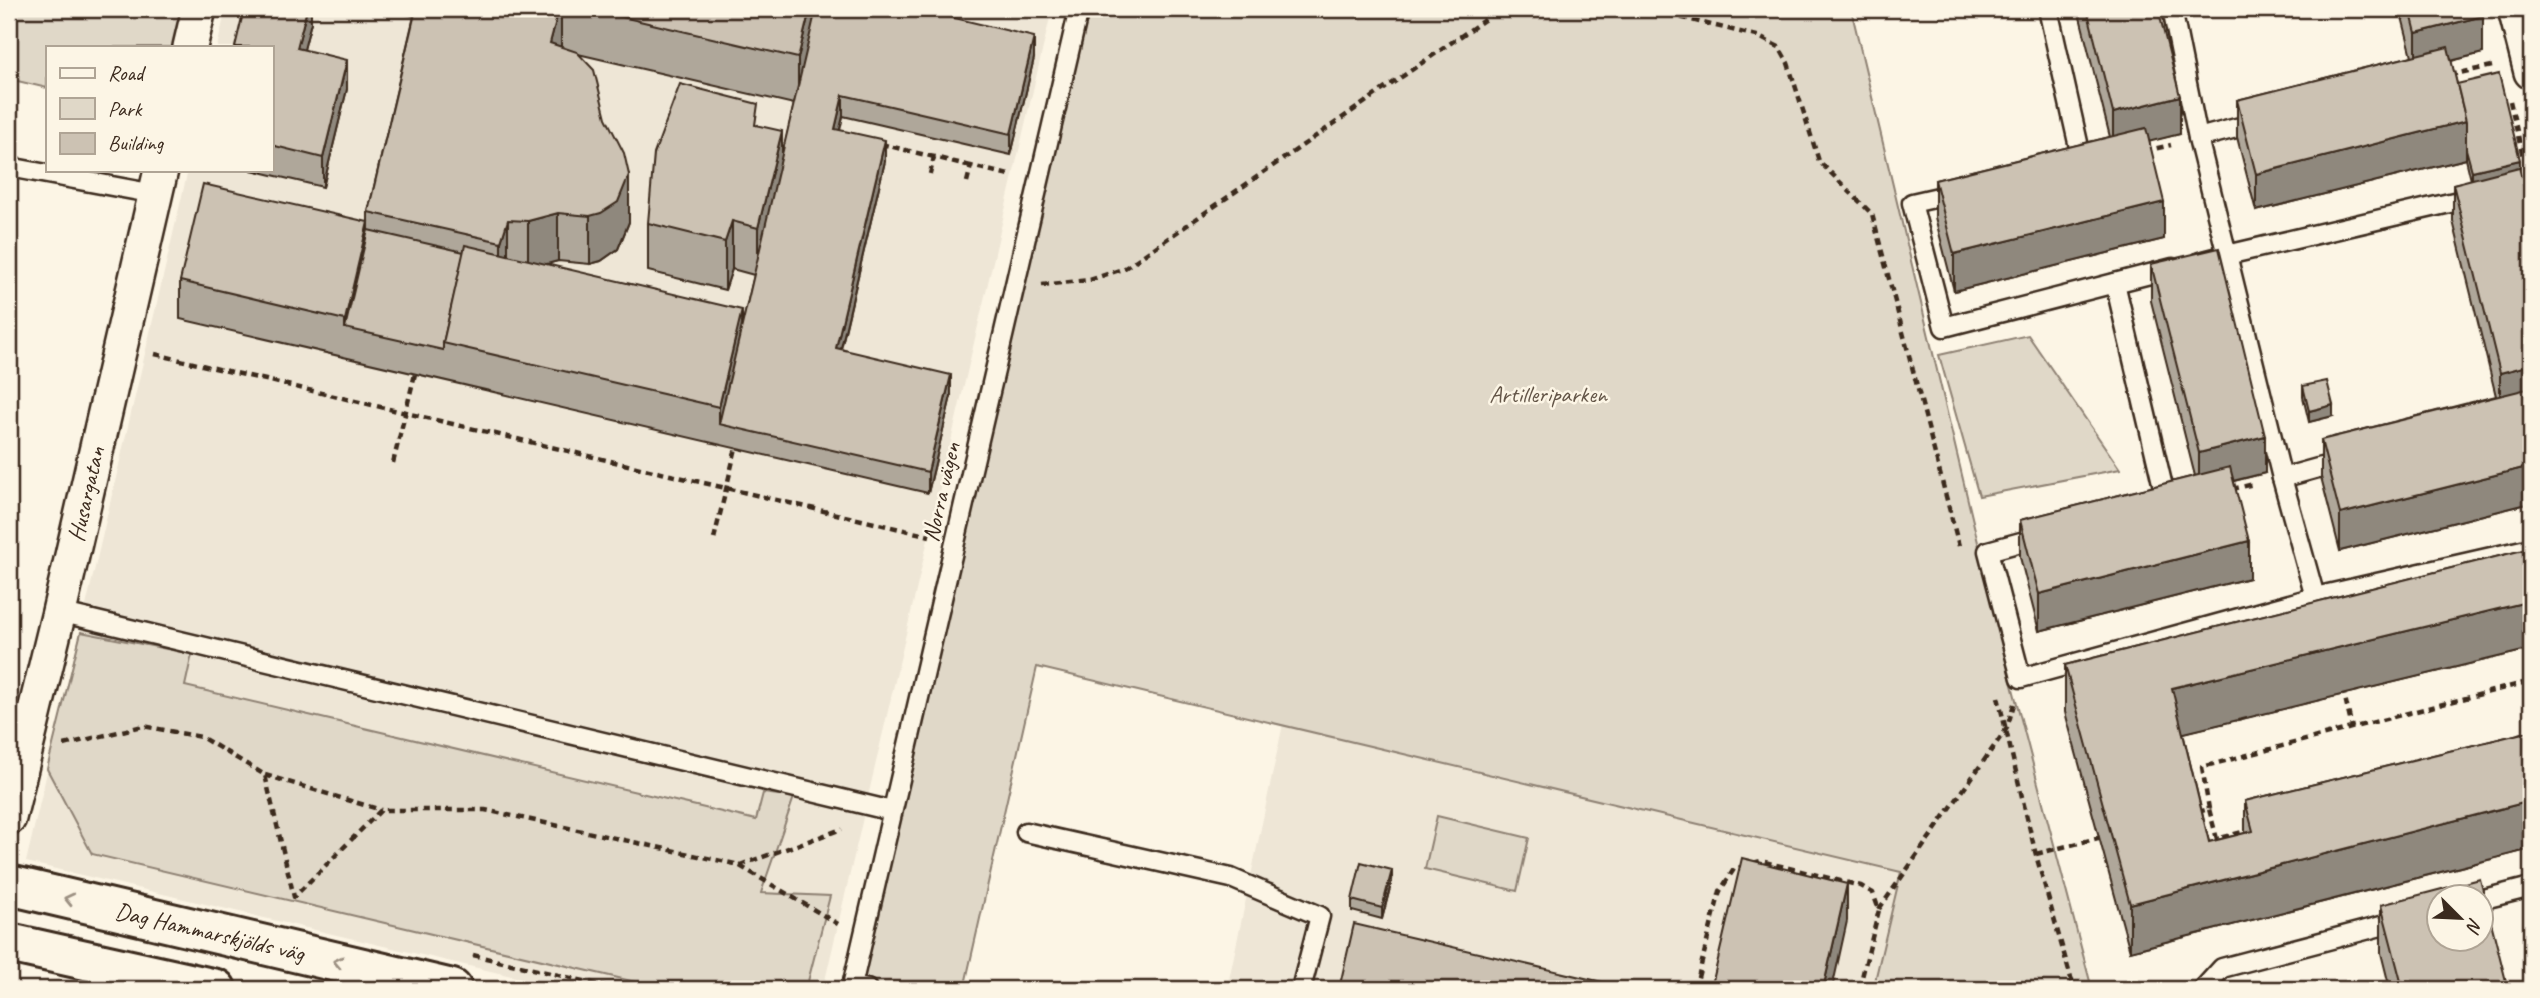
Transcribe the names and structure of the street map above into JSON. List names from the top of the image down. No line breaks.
{"streets":{"main road":["Dag Hammarskjölds väg"],"street":["Husargatan"],"lane":["Norra vägen"]},"parks":["Artilleriparken"],"legend":["Road","Park","Building"],"north":"bottom right"}
